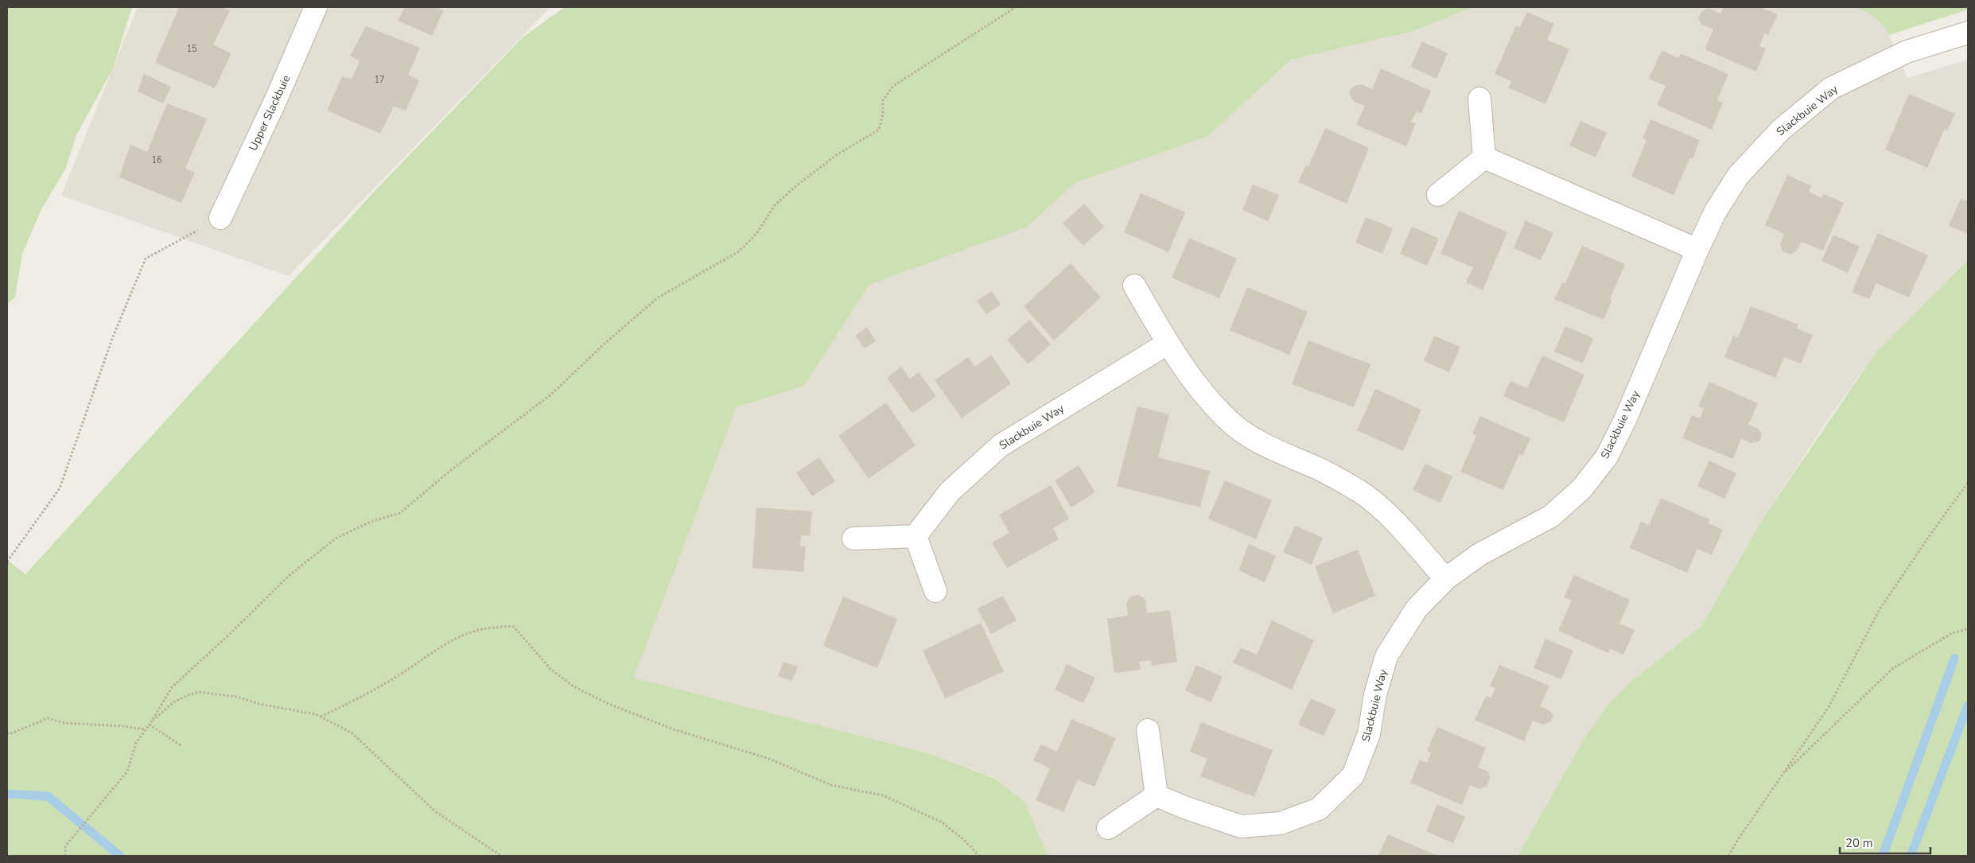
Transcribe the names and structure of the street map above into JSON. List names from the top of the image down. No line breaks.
{"streets":{"street":["Slackbuie Way","Upper Slackbuie"]},"house_numbers":["15","17","16"],"scale_bar":"20 m"}
